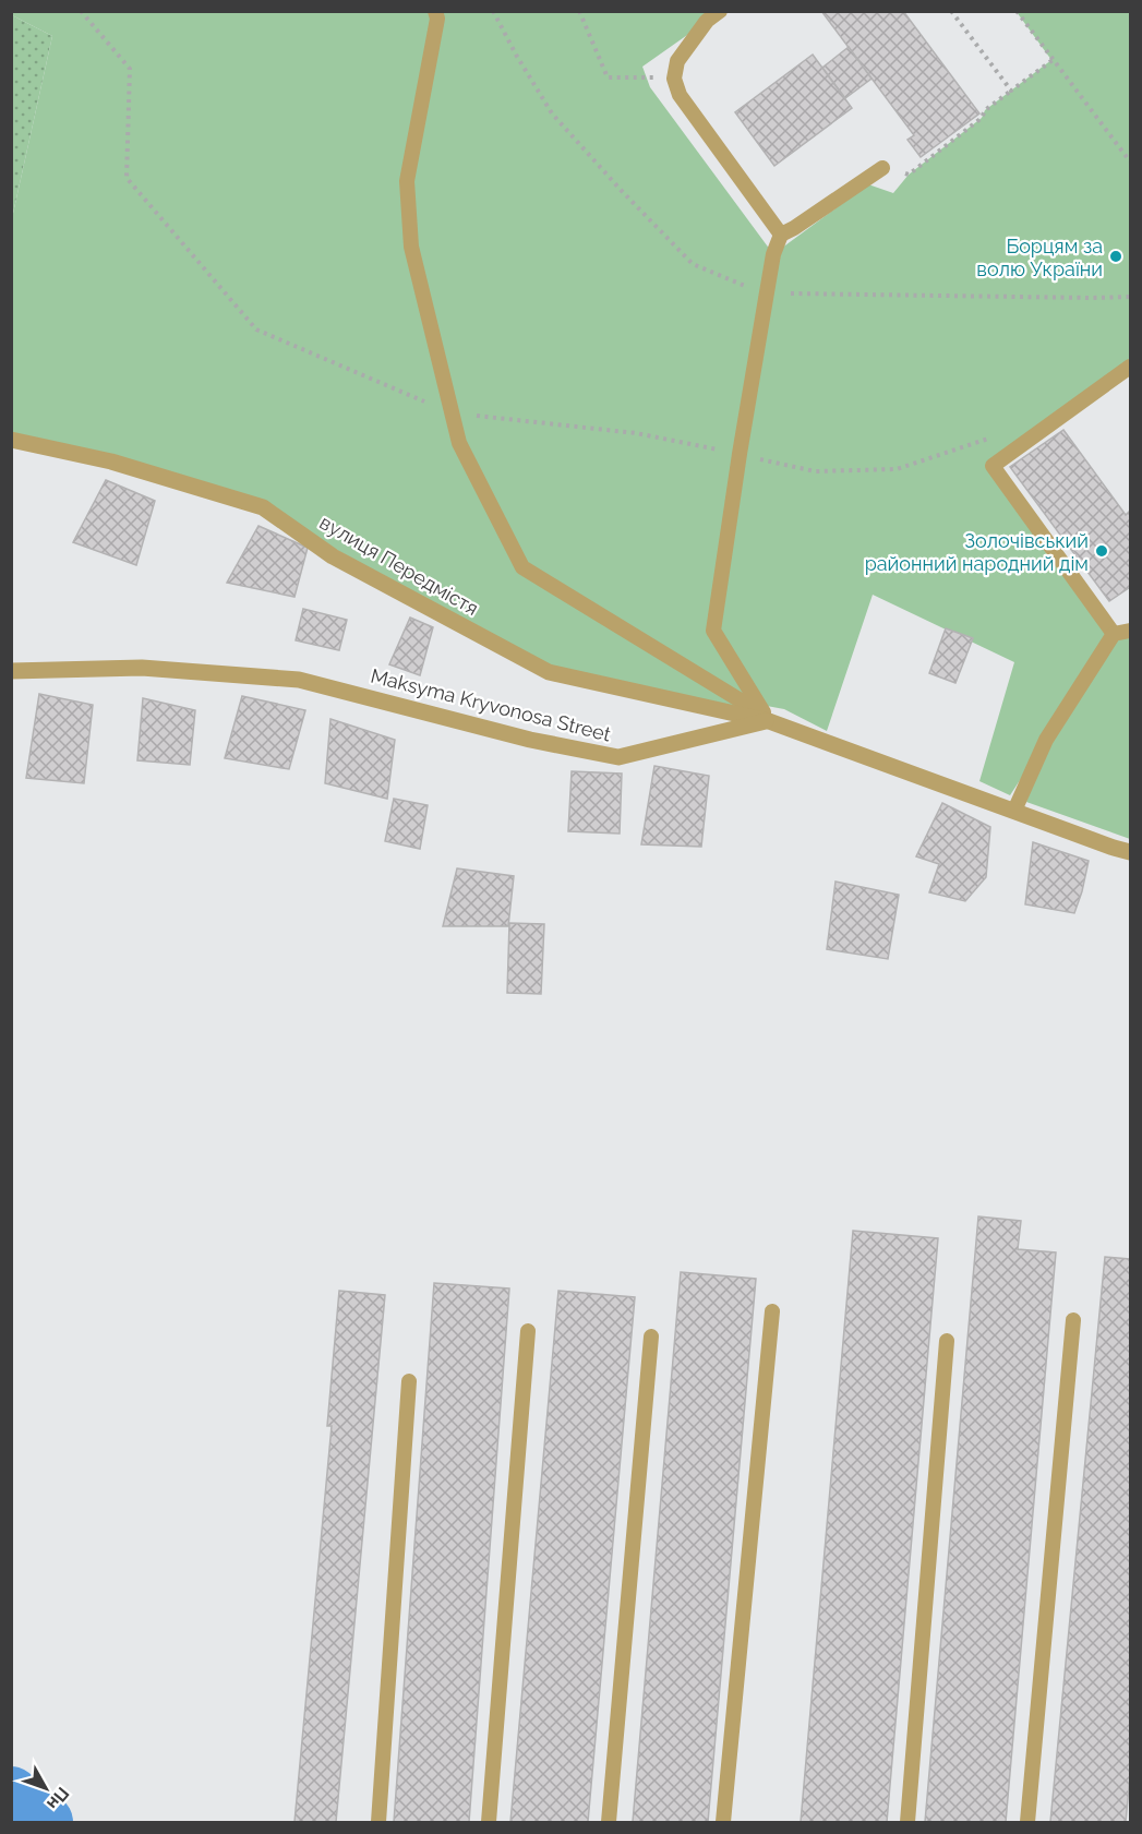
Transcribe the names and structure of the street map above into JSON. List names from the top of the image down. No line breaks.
{"streets":{"street":["вулиця Передмістя","Maksyma Kryvonosa Street"]},"crossings":[["вулиця Передмістя","Maksyma Kryvonosa Street"]],"places":["Борцям за волю України","Золочівський районний народний дім"],"north":"bottom right"}
